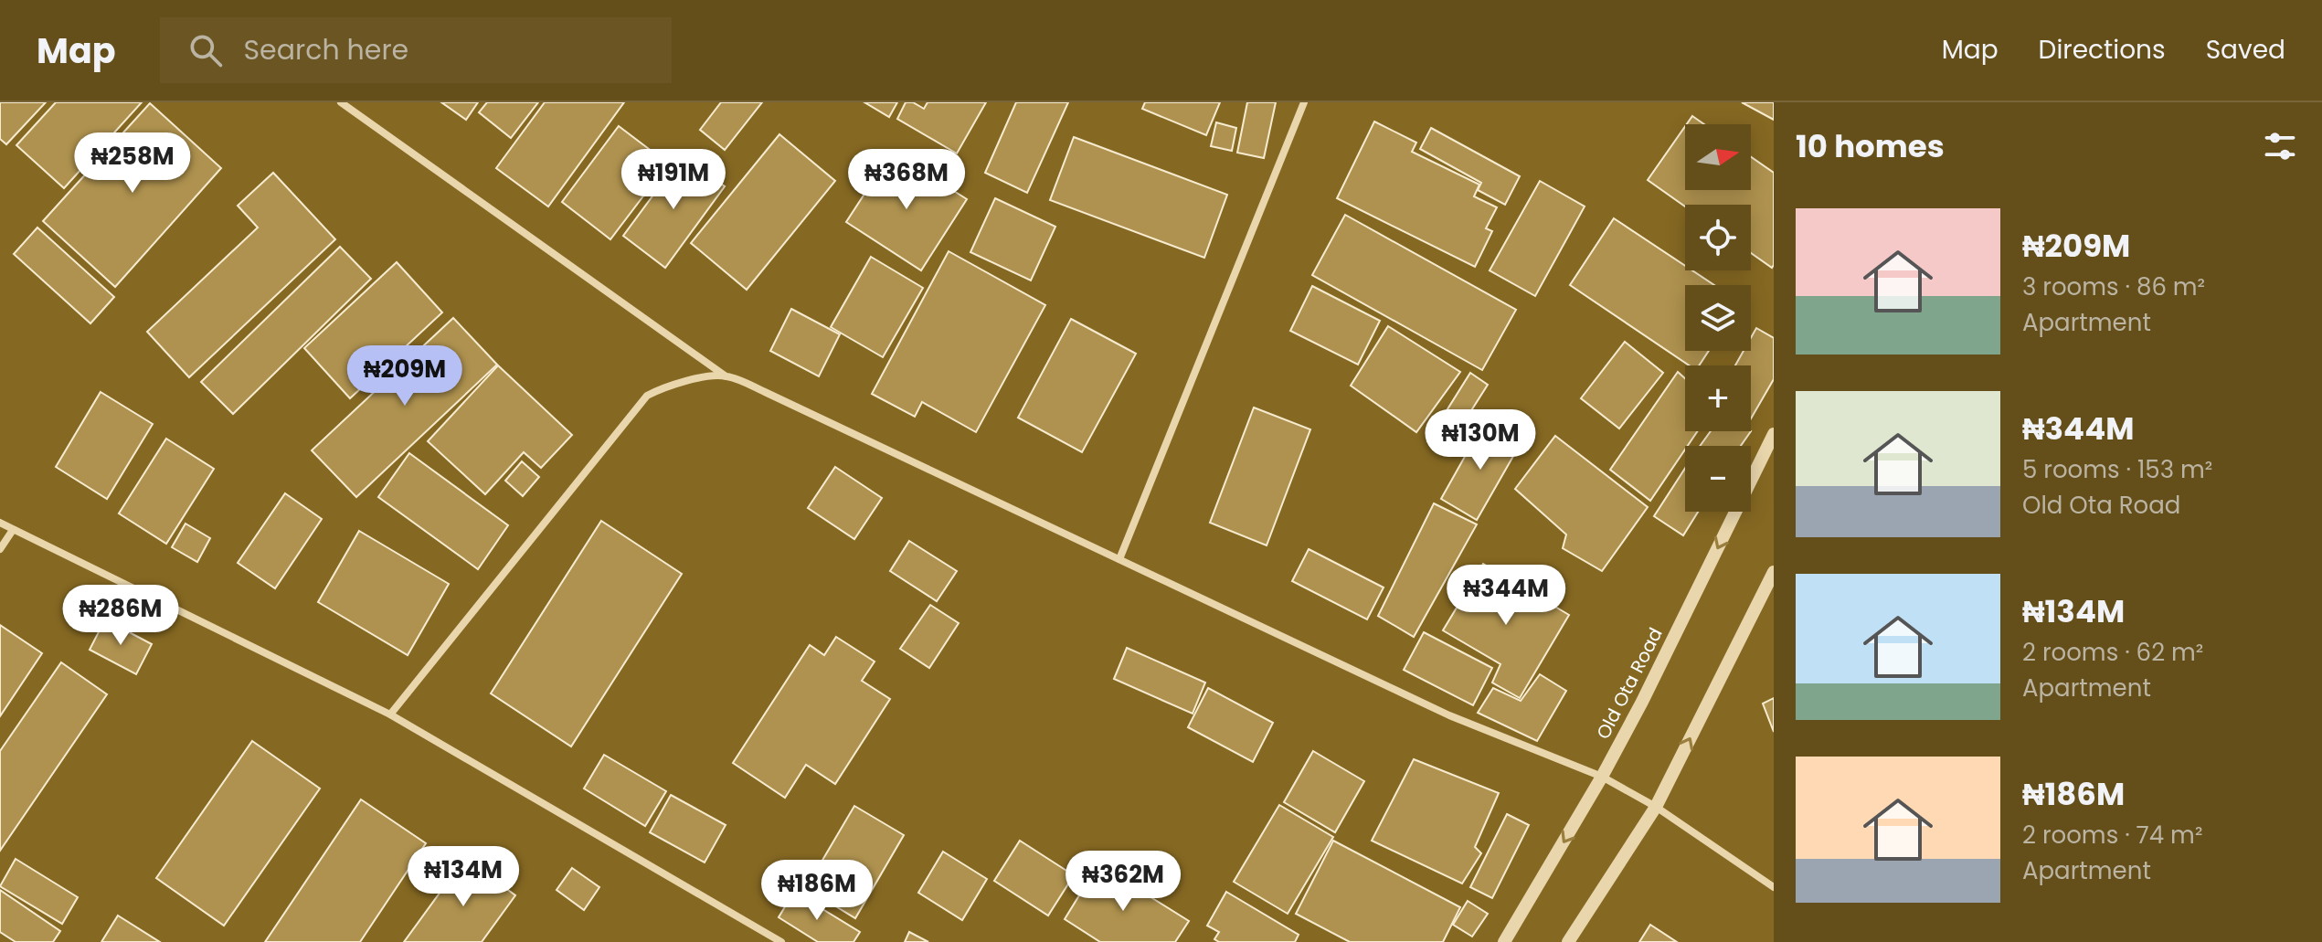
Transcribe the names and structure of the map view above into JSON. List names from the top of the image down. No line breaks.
{"streets":{"street":["Old Ota Road"]},"north":"right","page":{"header":"Map","search":"Search here","nav":["Map","Directions","Saved"],"heading":"10 homes","map_buttons":["+","−"],"price":["₦258M","₦191M","₦368M","₦209M","₦130M","₦344M","₦286M","₦134M","₦362M","₦186M"],"list":[{"name":"₦209M","note":"3 rooms · 86 m² · Apartment"},{"name":"₦344M","note":"5 rooms · 153 m² · Old Ota Road"},{"name":"₦134M","note":"2 rooms · 62 m² · Apartment"},{"name":"₦186M","note":"2 rooms · 74 m² · Apartment"}]}}
